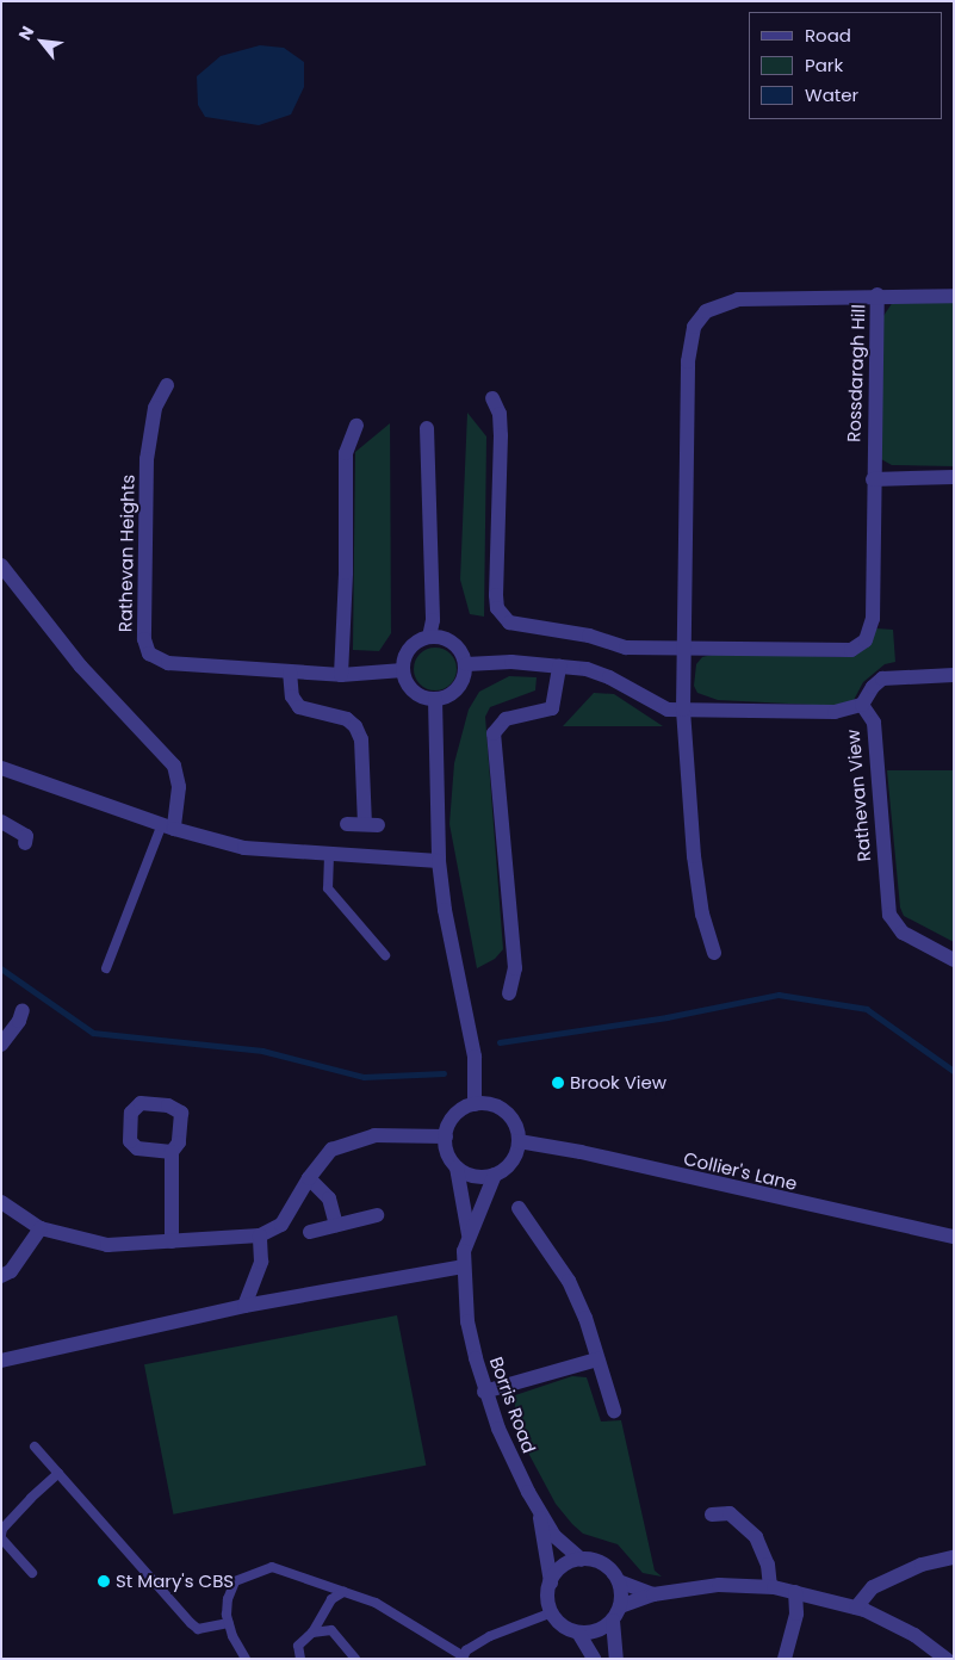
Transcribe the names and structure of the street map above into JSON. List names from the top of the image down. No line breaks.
{"streets":{"street":["Rossdaragh Hill","Rathevan Heights","Rathevan View","Collier's Lane","Borris Road"]},"crossings":[["Rossdaragh Hill","Rathevan View"],["Rathevan Heights","Rathevan View"],["Collier's Lane","Borris Road"]],"places":["Brook View","St Mary's CBS"],"legend":["Road","Park","Water"],"north":"top left"}
